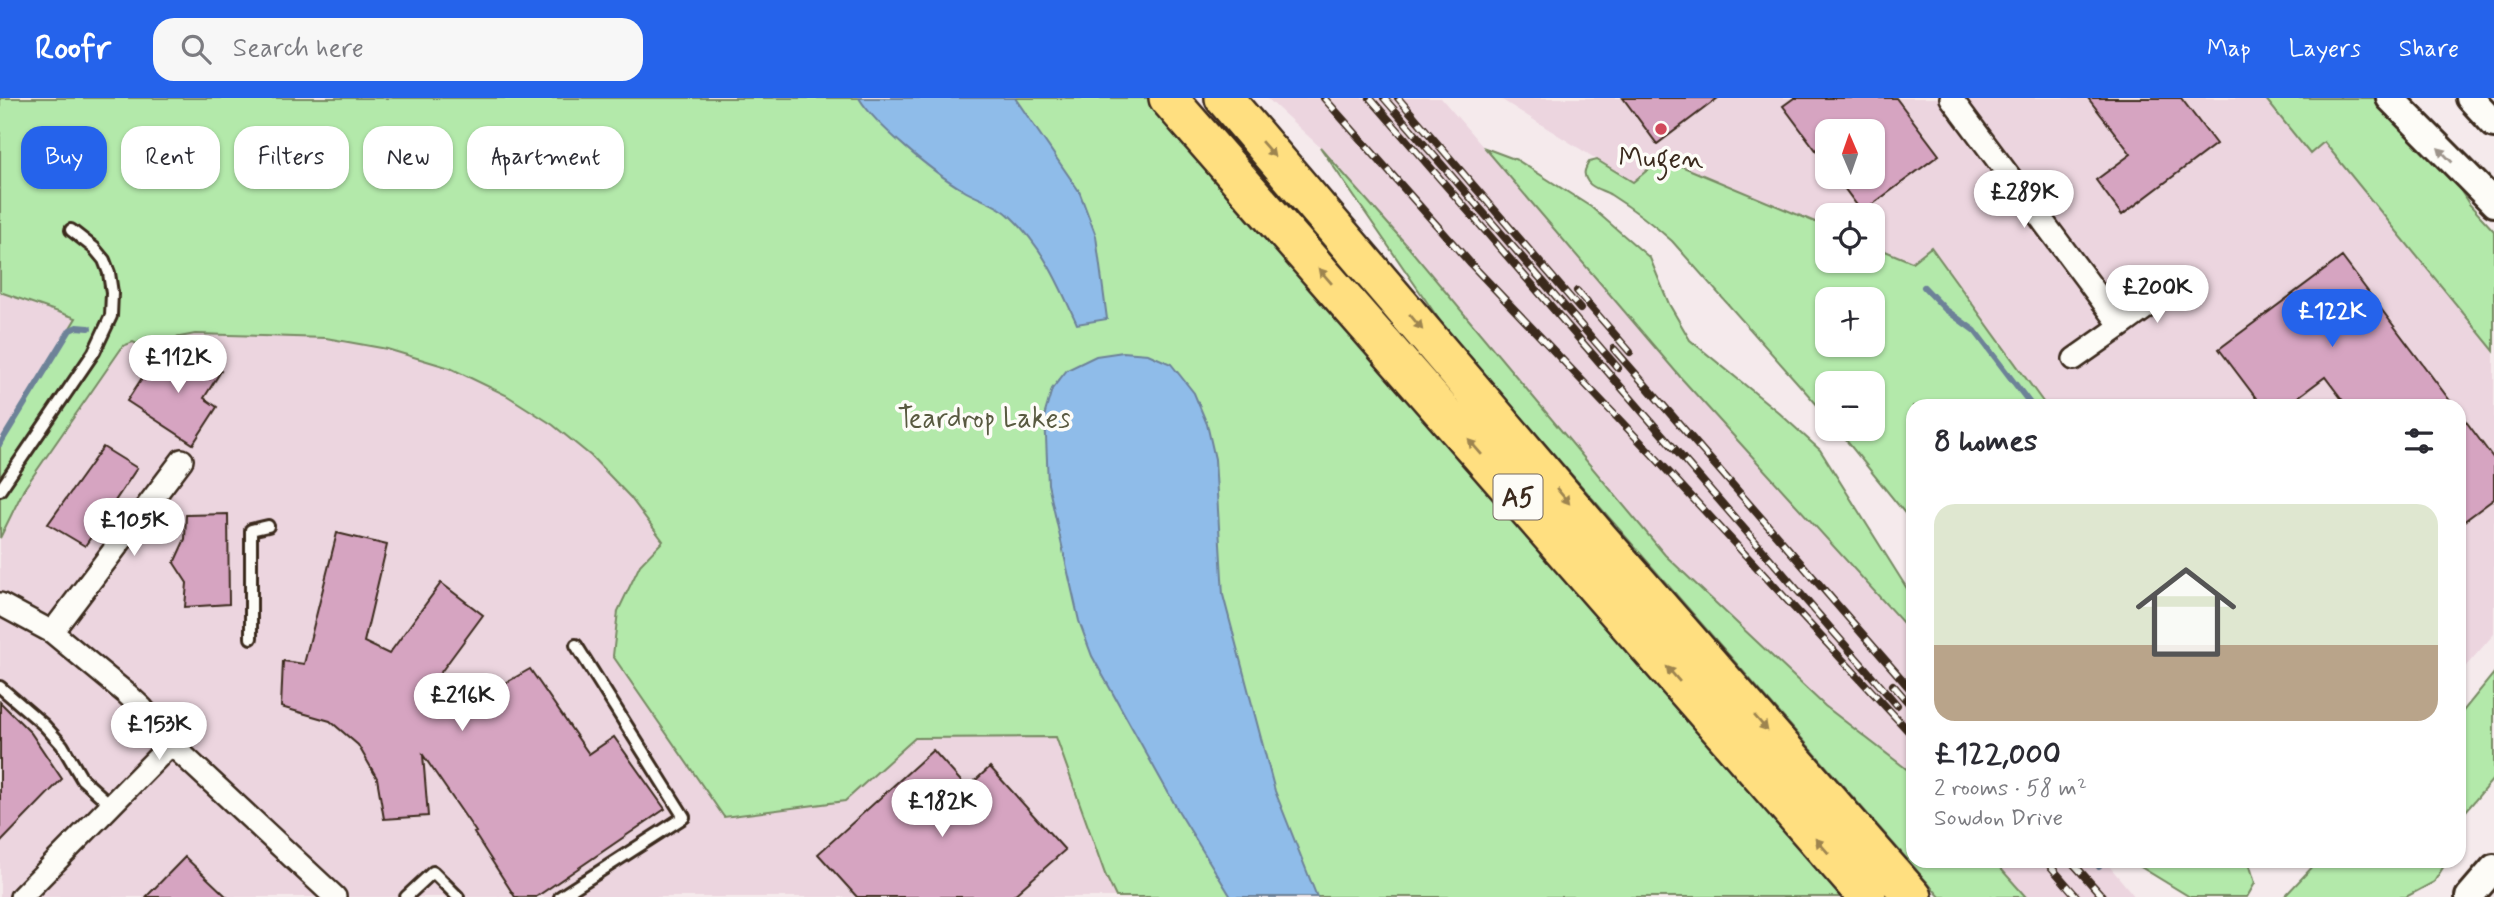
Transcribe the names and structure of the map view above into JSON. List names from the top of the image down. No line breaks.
{"streets":{"highway":["A5"]},"parks":["Teardrop Lakes"],"places":["Mugen"],"north":"top","page":{"header":"Roofr","search":"Search here","nav":["Map","Layers","Share"],"map_buttons":["+","−"],"chip":["Buy","Rent","Filters","New","Apartment"],"price":["£289K","£200K","£122K","£112K","£105K","£216K","£153K","£182K"],"heading":"8 homes","list":[{"name":"£122,000","note":"2 rooms · 58 m² · Sowdon Drive"}]}}
